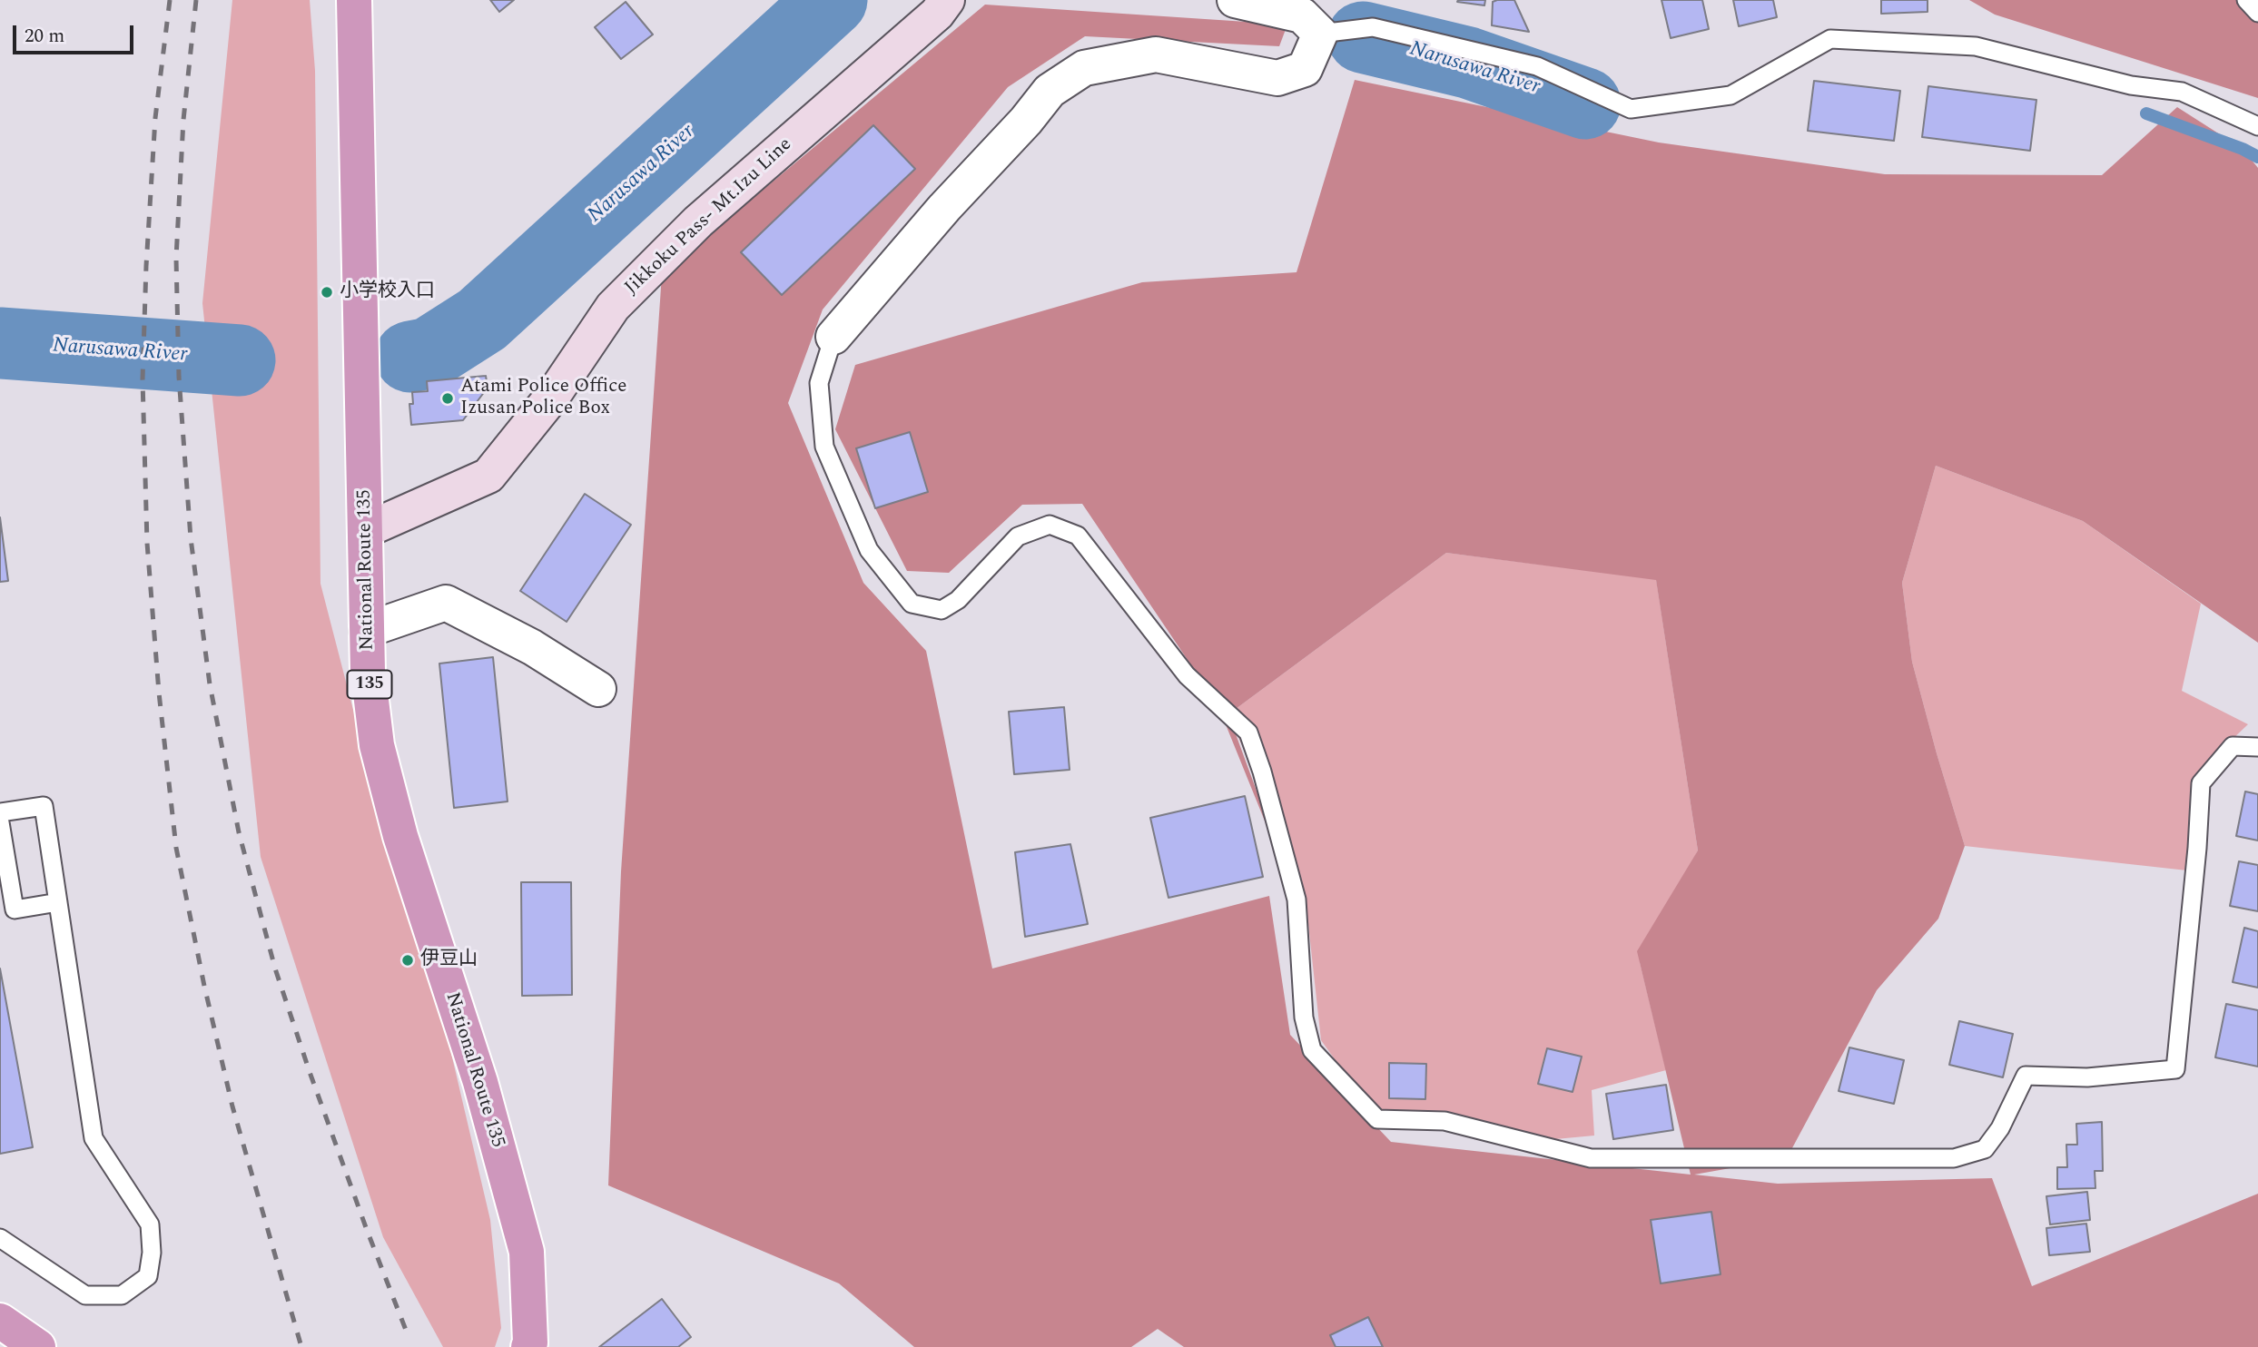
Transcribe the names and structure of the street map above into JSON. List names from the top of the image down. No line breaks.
{"streets":{"highway":["National Route 135","135"],"main road":["Jikkoku Pass- Mt.Izu Line"]},"crossings":[["Jikkoku Pass- Mt.Izu Line","National Route 135"]],"water":["Narusawa River"],"places":["小学校入口","Atami Police Office Izusan Police Box","伊豆山"],"scale_bar":"20 m"}
